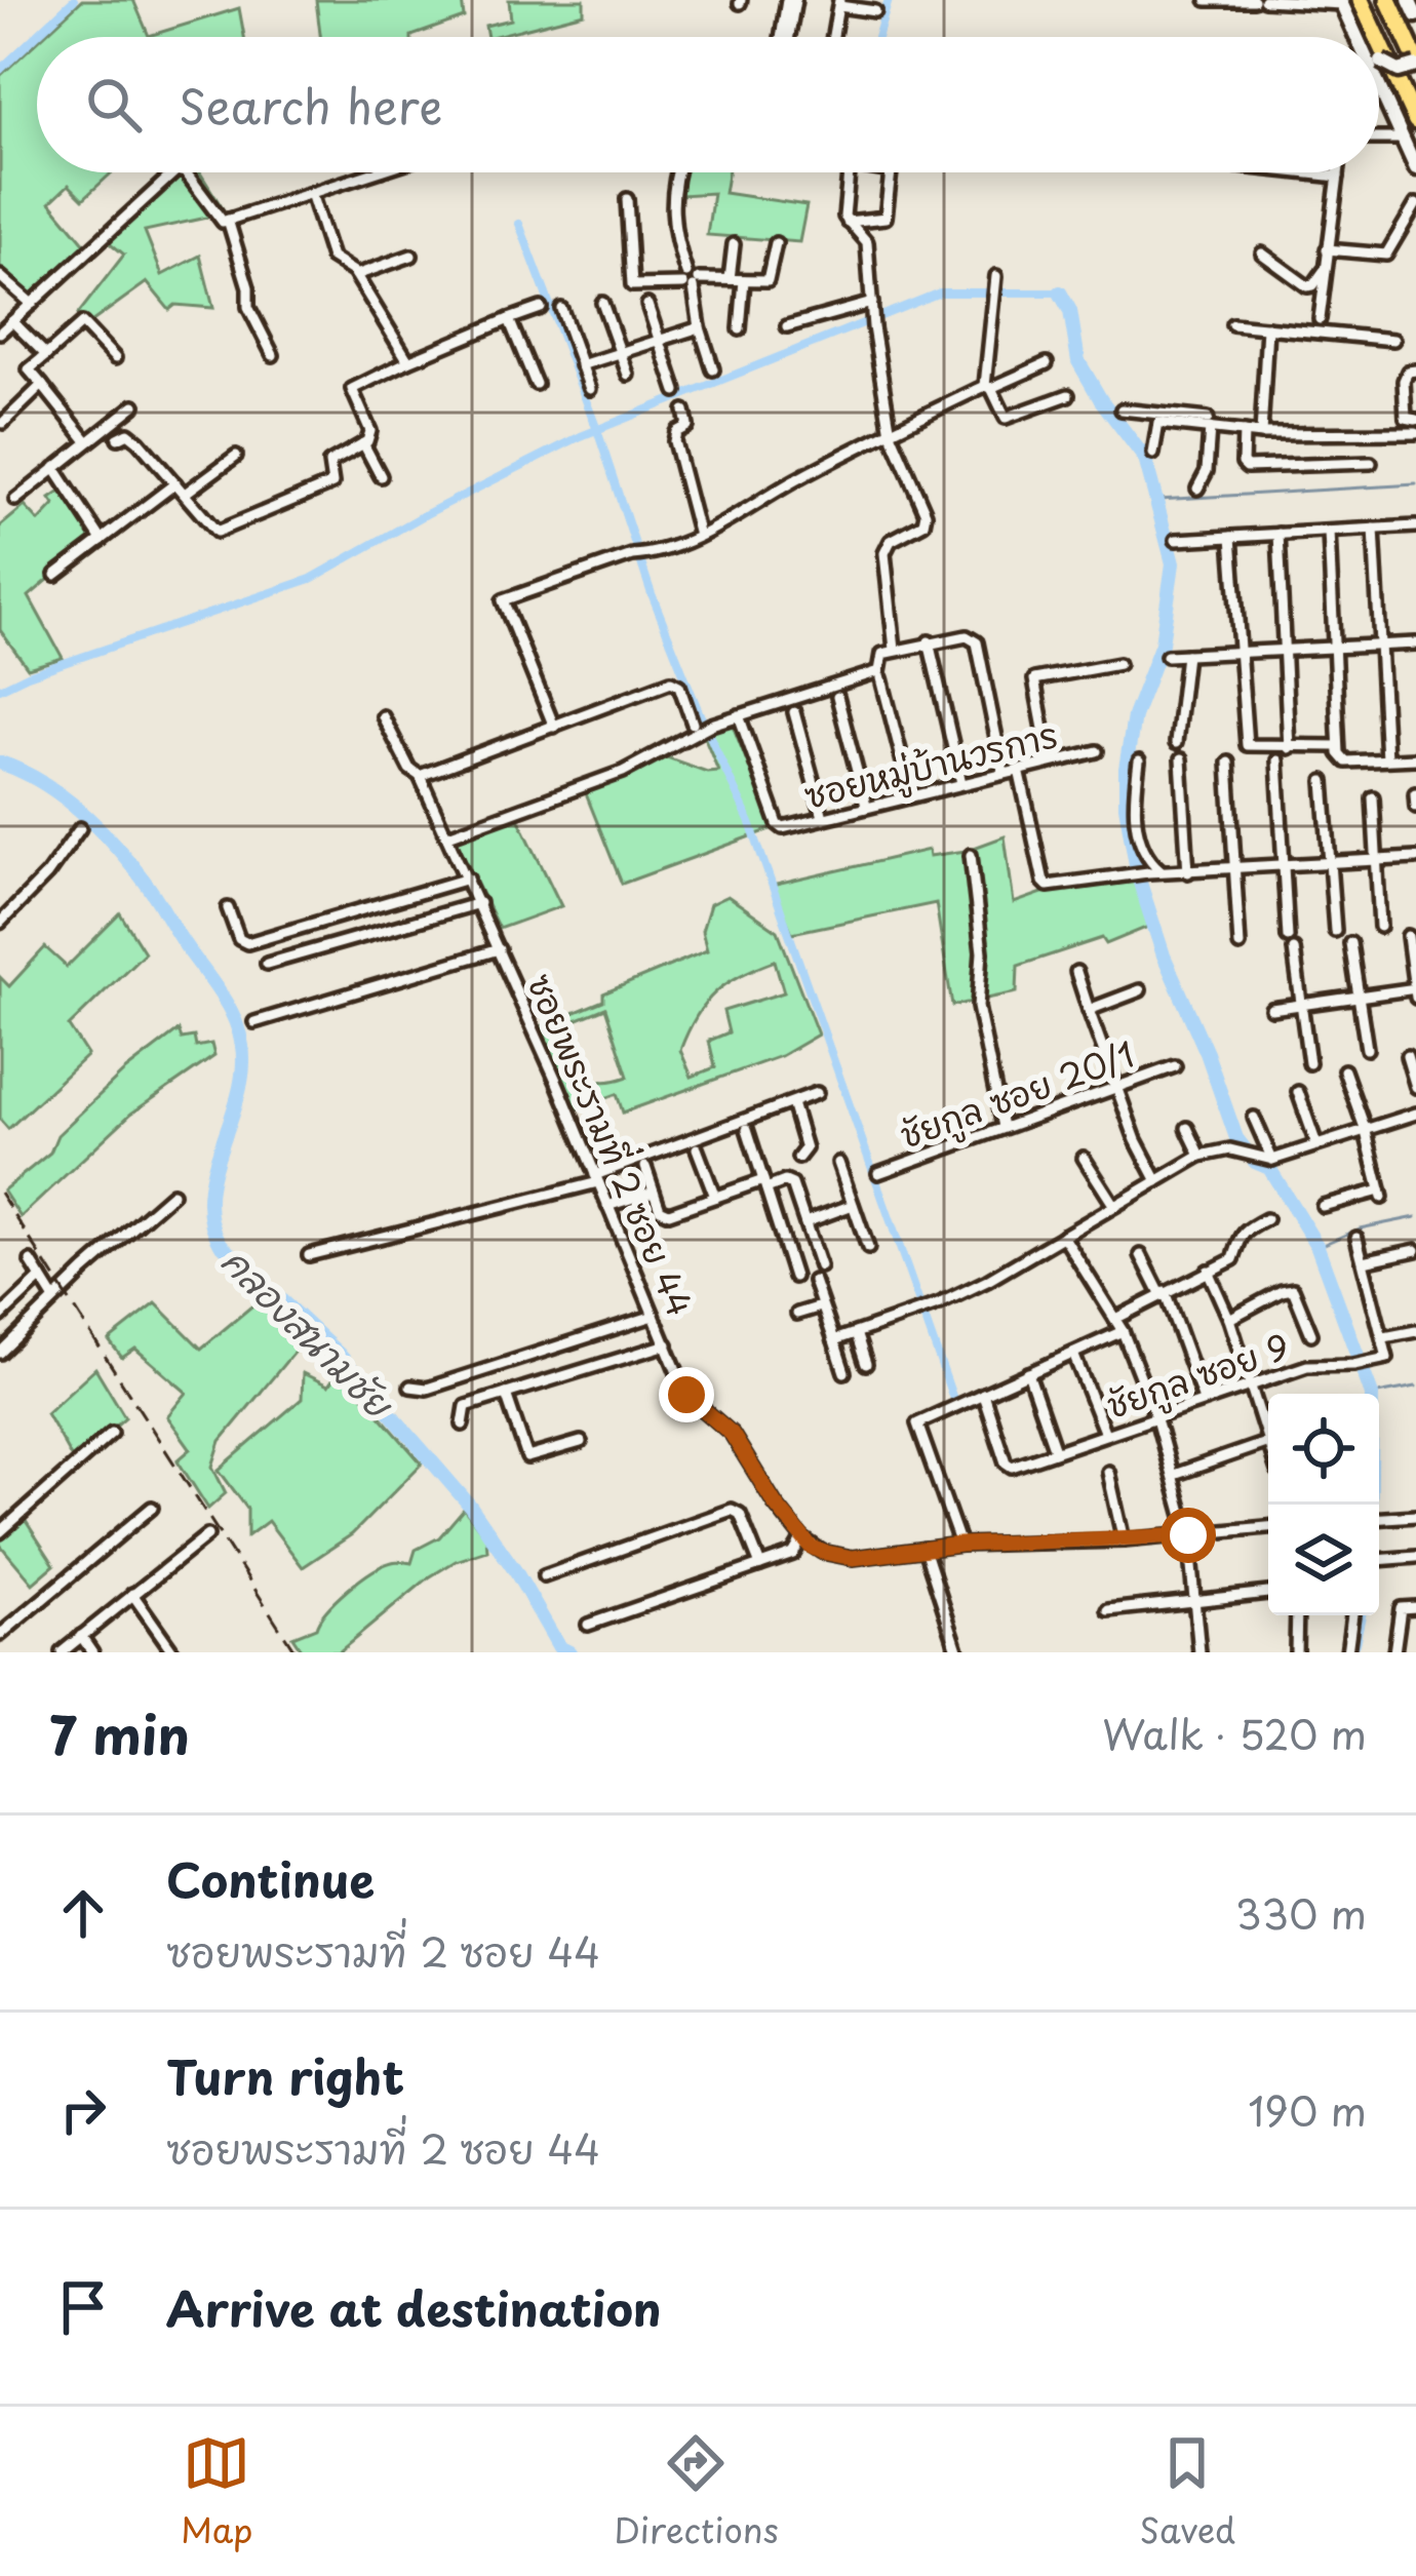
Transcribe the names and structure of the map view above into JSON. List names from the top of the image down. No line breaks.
{"streets":{"street":["ซอยหมู่บ้านวรการ","ชัยกูล ซอย 20/1","ซอยพระรามที่ 2 ซอย 44","ชัยกูล ซอย 9"]},"water":["คลองสนามชัย"],"page":{"search":"Search here","heading":["7 min","Walk · 520 m"],"list":[["Continue","ซอยพระรามที่ 2 ซอย 44","330 m"],["Turn right","ซอยพระรามที่ 2 ซอย 44","190 m"],"Arrive at destination"],"nav":["Map","Directions","Saved"]}}
